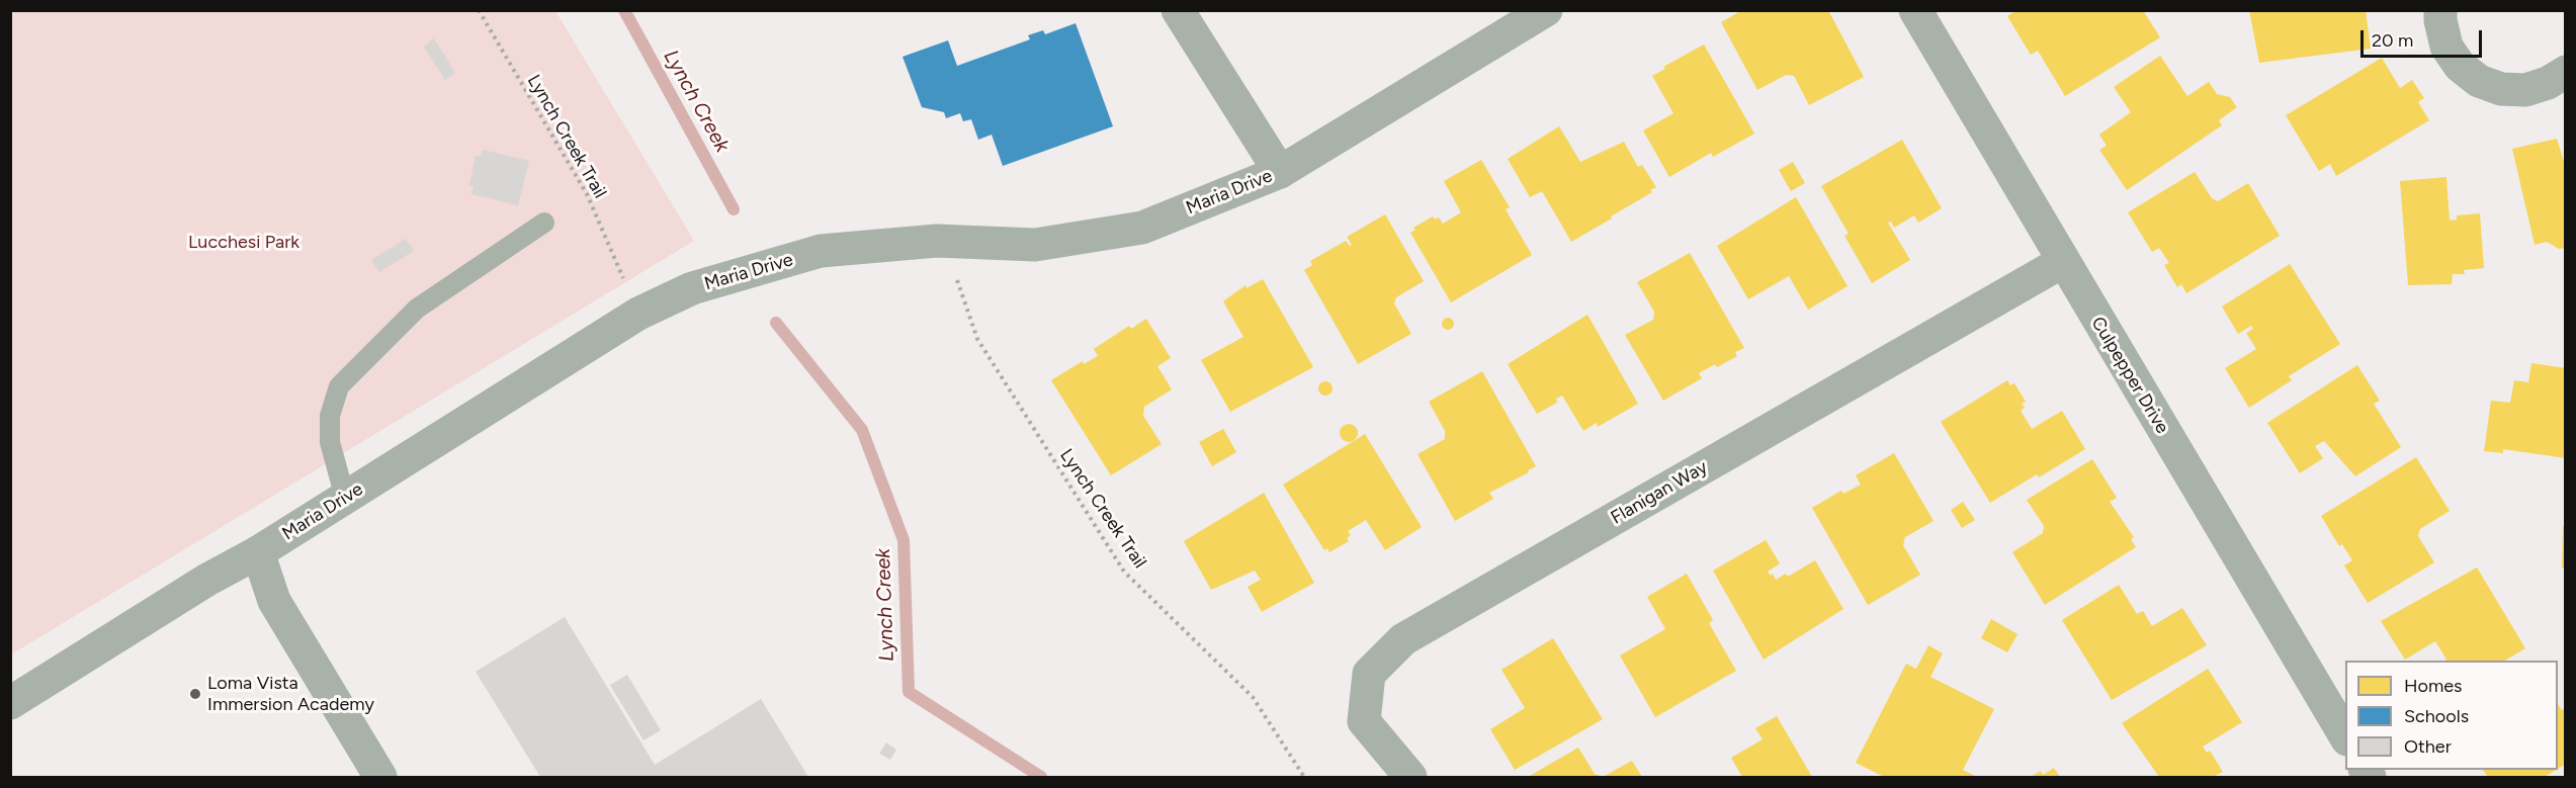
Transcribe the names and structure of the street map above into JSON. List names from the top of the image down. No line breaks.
{"streets":{"street":["Maria Drive","Culpepper Drive","Flanigan Way"],"path":["Lynch Creek Trail"]},"crossings":[["Culpepper Drive","Flanigan Way"]],"water":["Lynch Creek"],"parks":["Lucchesi Park"],"places":["Loma Vista Immersion Academy"],"legend":["Homes","Schools","Other"],"scale_bar":"20 m"}
